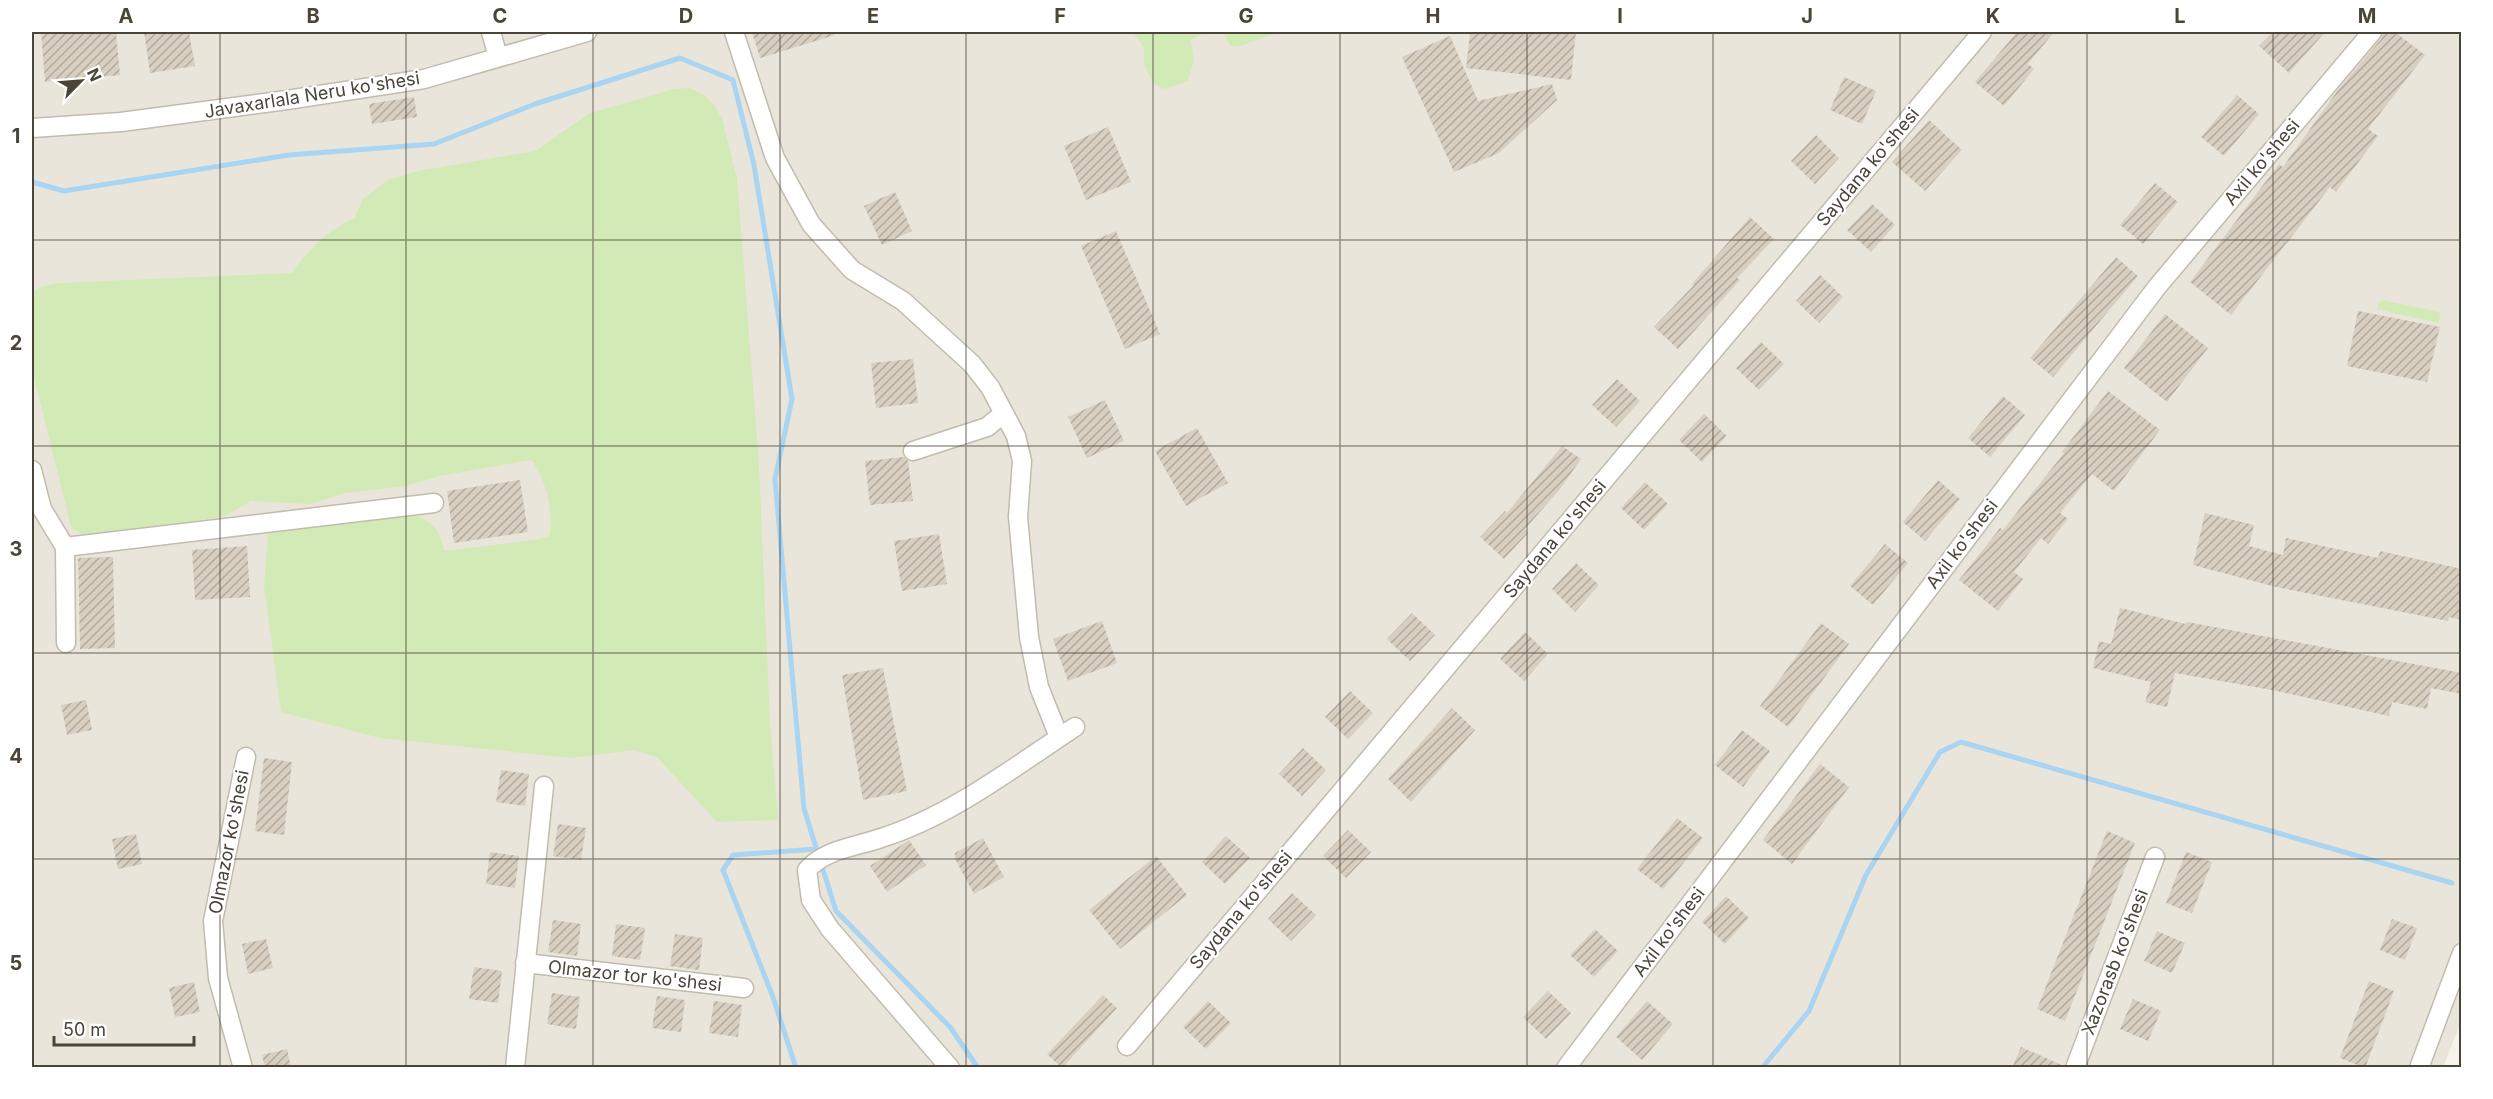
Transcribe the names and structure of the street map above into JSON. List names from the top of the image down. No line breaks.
{"streets":{"street":["Javaxarlala Neru ko'shesi","Axil ko'shesi","Saydana ko'shesi","Olmazor ko'shesi","Xazorasb ko'shesi","Olmazor tor ko'shesi"]},"scale_bar":"50 m","north":"top right","grid":{"columns":["A","B","C","D","E","F","G","H","I","J","K","L","M"],"rows":["1","2","3","4","5"]}}
